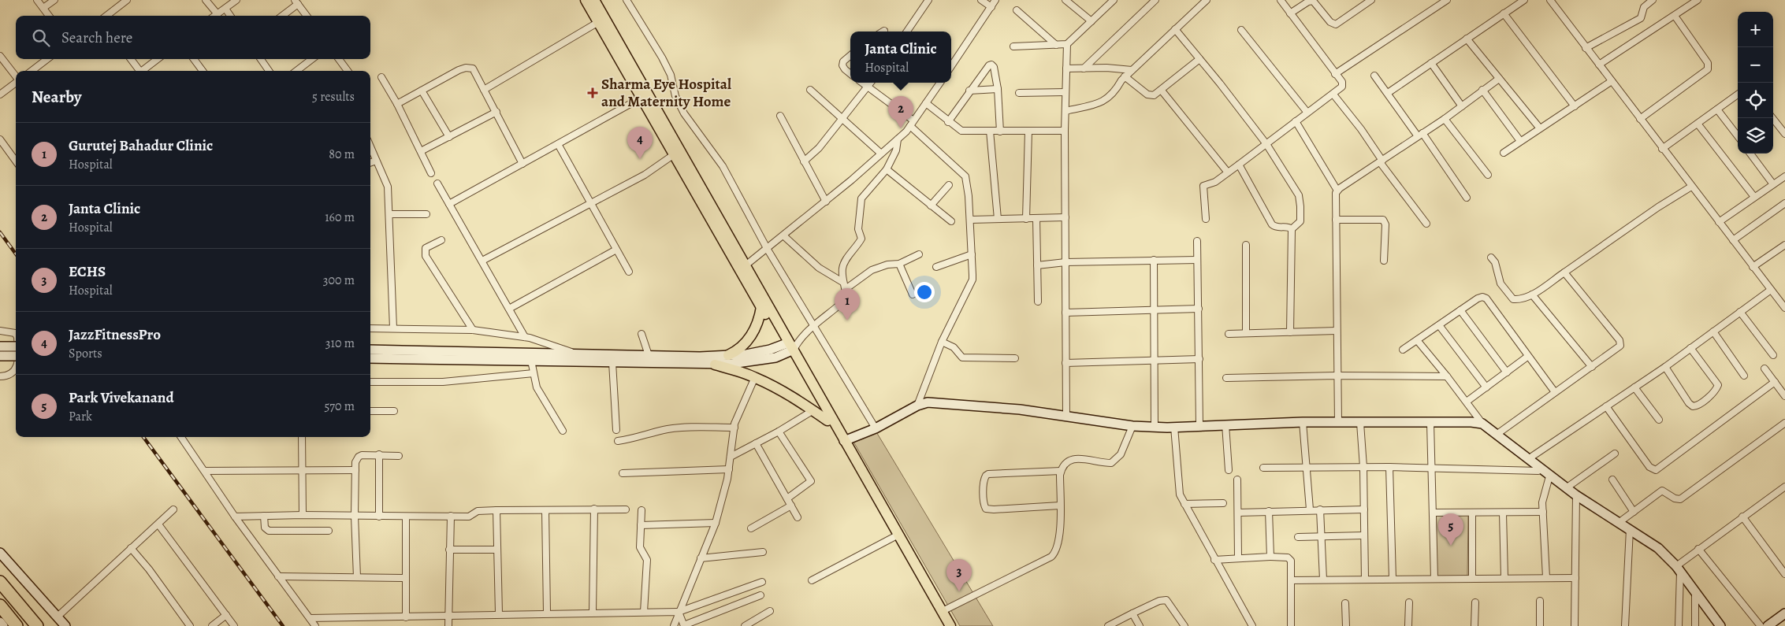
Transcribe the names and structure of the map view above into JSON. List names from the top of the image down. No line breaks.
{"places":{"health":["Sharma Eye Hospital and Maternity Home"]},"page":{"map_buttons":["+","−"],"search":"Search here","popup":["Janta Clinic","Hospital"],"heading":["Nearby","5 results"],"pins":["2","4","1","5","3"],"list":[{"mark":"1","name":"Gurutej Bahadur Clinic","note":"Hospital","value":"80 m"},{"mark":"2","name":"Janta Clinic","note":"Hospital","value":"160 m"},{"mark":"3","name":"ECHS","note":"Hospital","value":"300 m"},{"mark":"4","name":"JazzFitnessPro","note":"Sports","value":"310 m"},{"mark":"5","name":"Park Vivekanand","note":"Park","value":"570 m"}]}}
